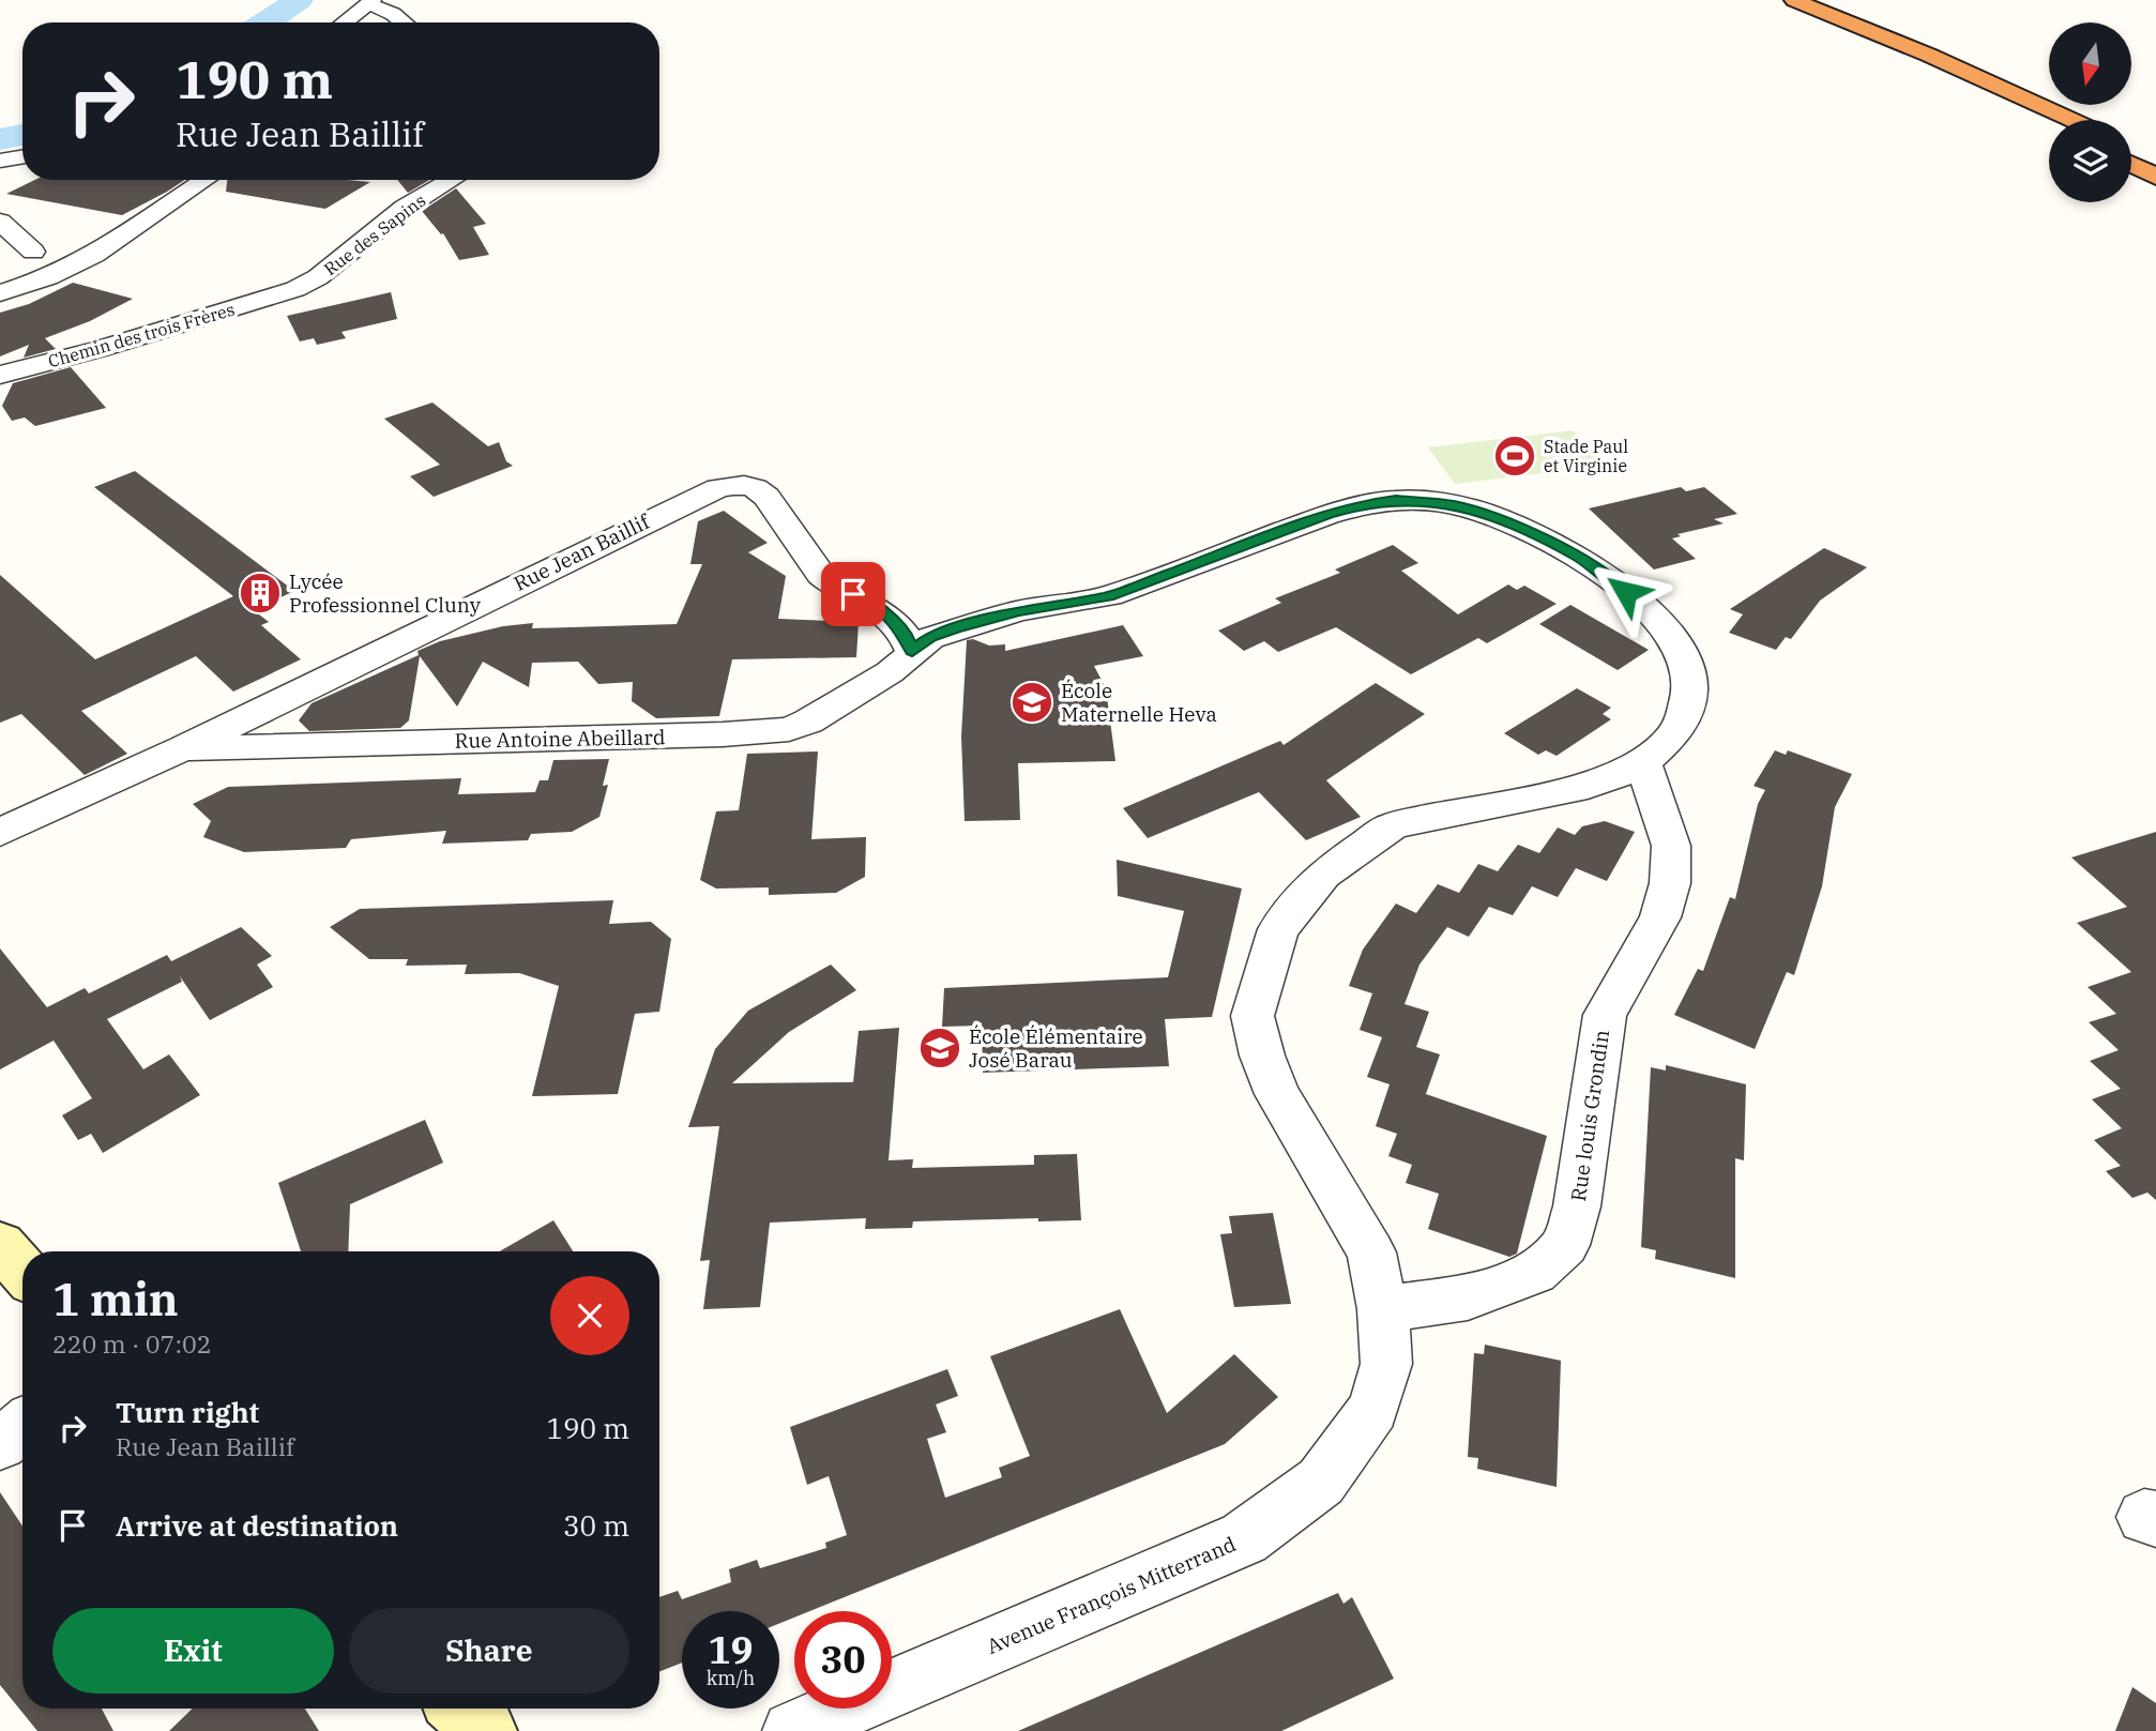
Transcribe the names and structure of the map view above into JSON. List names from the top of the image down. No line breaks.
{"streets":{"street":["Rue des Sapins","Chemin des trois Frères","Rue Jean Baillif","Rue Antoine Abeillard","Rue louis Grondin","Avenue François Mitterrand"]},"crossings":[["Rue des Sapins","Chemin des trois Frères"],["Rue Jean Baillif","Rue Antoine Abeillard"],["Rue Jean Baillif","Avenue François Mitterrand"],["Rue Antoine Abeillard","Avenue François Mitterrand"],["Rue louis Grondin","Avenue François Mitterrand"]],"places":{"sports":["Stade Paul et Virginie"],"building":["Lycée Professionnel Cluny"],"school or university":["École Maternelle Heva","École Élémentaire José Barau"]},"north":"bottom","page":{"turn":["190 m","Rue Jean Baillif"],"heading":["1 min","220 m · 07:02"],"list":[{"name":"Turn right","note":"Rue Jean Baillif","value":"190 m"},{"name":"Arrive at destination","value":"30 m"}],"buttons":["Exit","Share"],"speed":"19 km/h","limit":"30"}}
